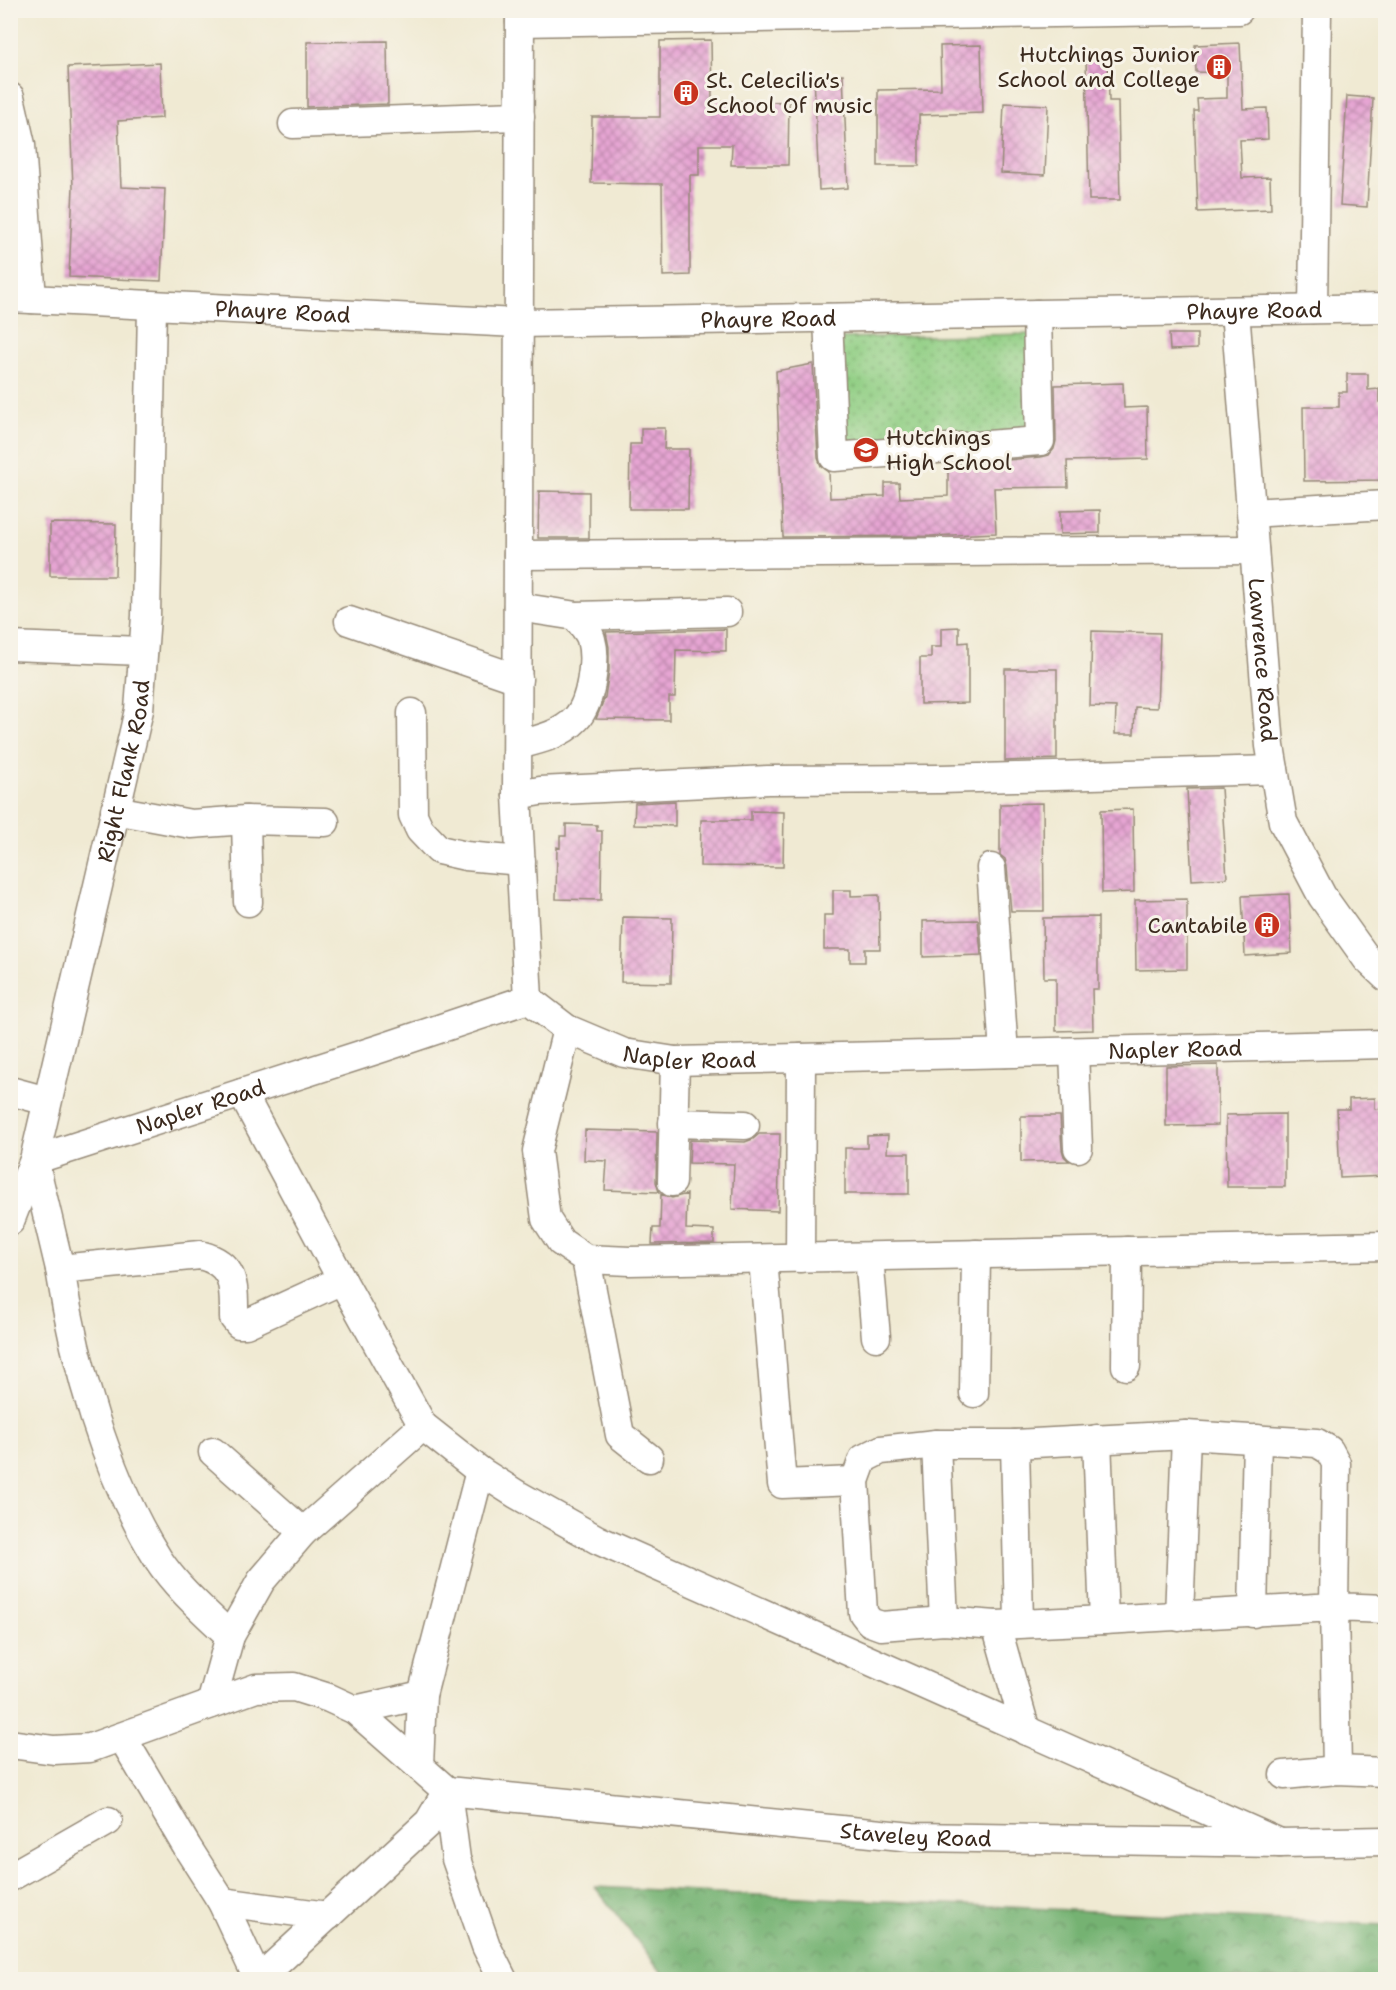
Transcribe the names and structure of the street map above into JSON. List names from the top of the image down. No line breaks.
{"streets":{"street":["Phayre Road","Lawrence Road","Right Flank Road","Napler Road","Staveley Road"]},"crossings":[["Phayre Road","Lawrence Road"],["Phayre Road","Right Flank Road"],["Right Flank Road","Napler Road"]],"places":{"building":["Hutchings Junior School and College","St. Celecilia's School Of music","Cantabile"],"school or university":["Hutchings High School"]}}
